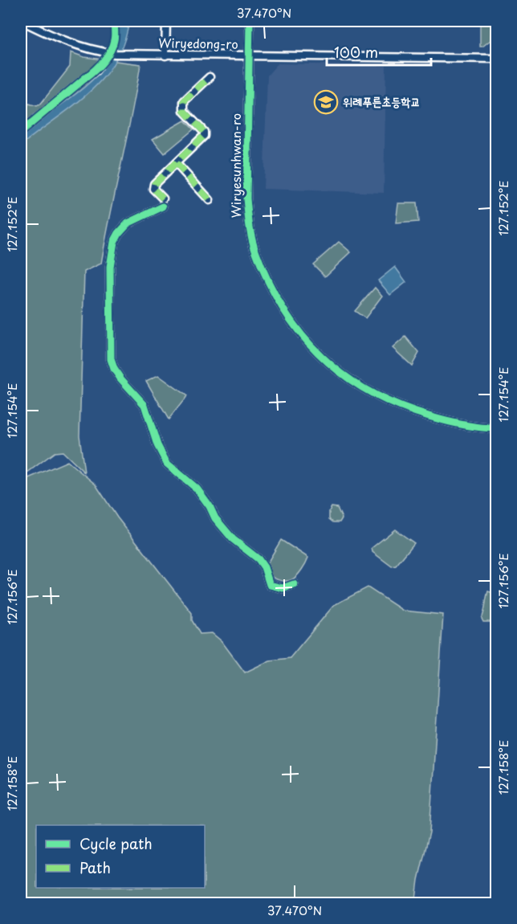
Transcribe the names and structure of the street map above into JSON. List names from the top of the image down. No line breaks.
{"streets":{"street":["Wiryedong-ro","Wiryesunhwan-ro"]},"crossings":[["Wiryedong-ro","Wiryesunhwan-ro"]],"places":{"school or university":["위례푸른초등학교"]},"legend":["Cycle path","Path"],"scale_bar":"100 m","coordinates":["37.470°N","127.152°E","127.154°E","127.156°E","127.158°E"]}
